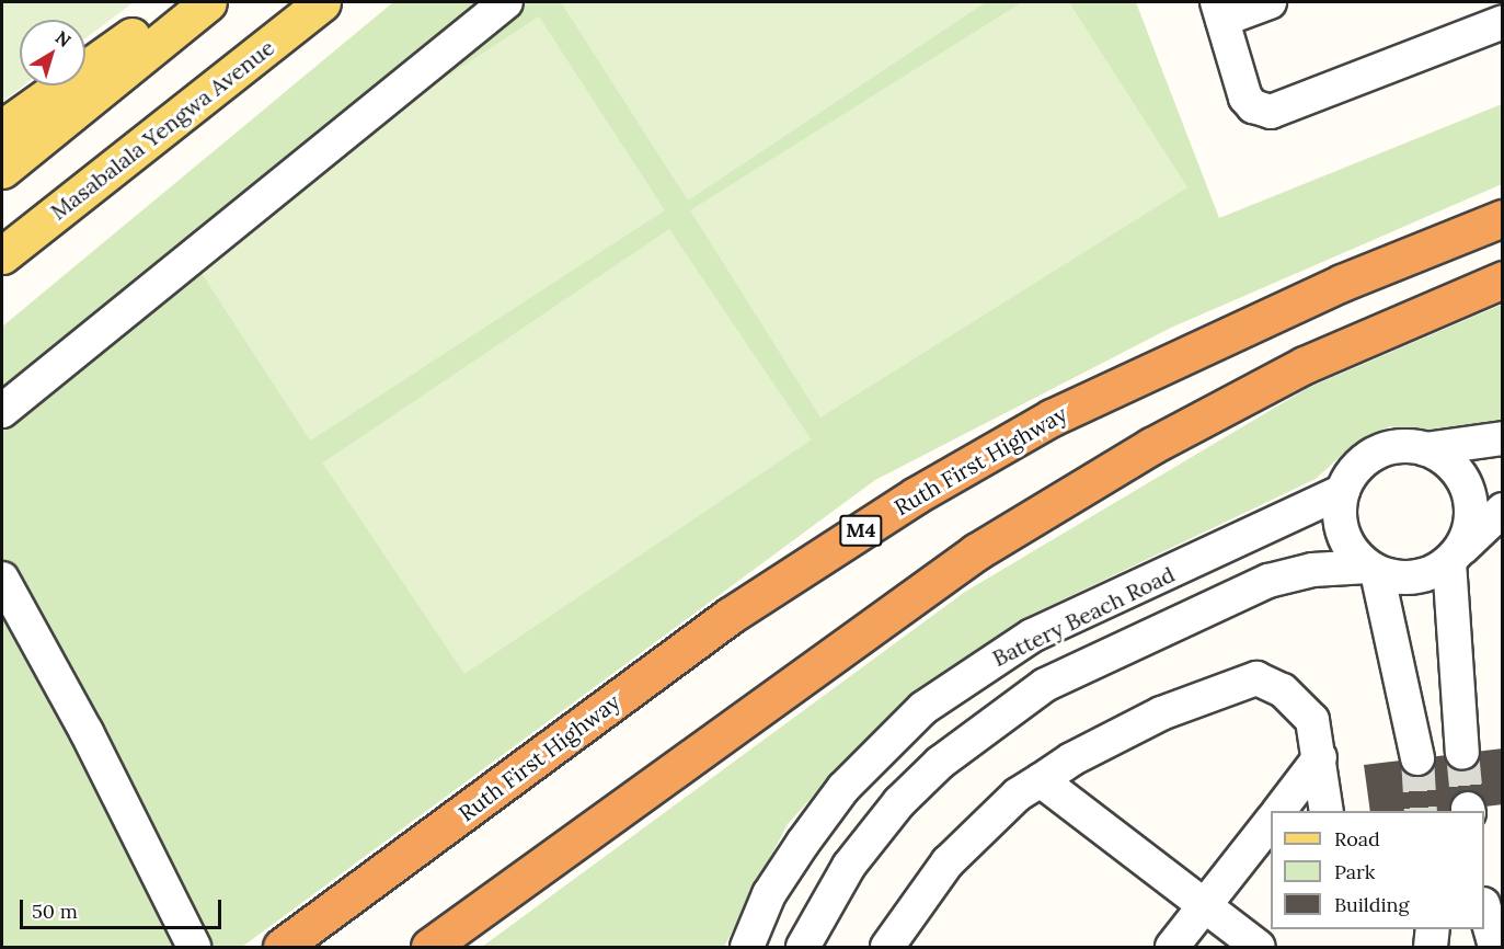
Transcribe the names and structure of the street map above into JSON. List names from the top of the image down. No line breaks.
{"streets":{"highway":["Ruth First Highway","M4"],"main road":["Masabalala Yengwa Avenue"],"street":["Battery Beach Road"]},"legend":["Road","Park","Building"],"scale_bar":"50 m","north":"top right"}
